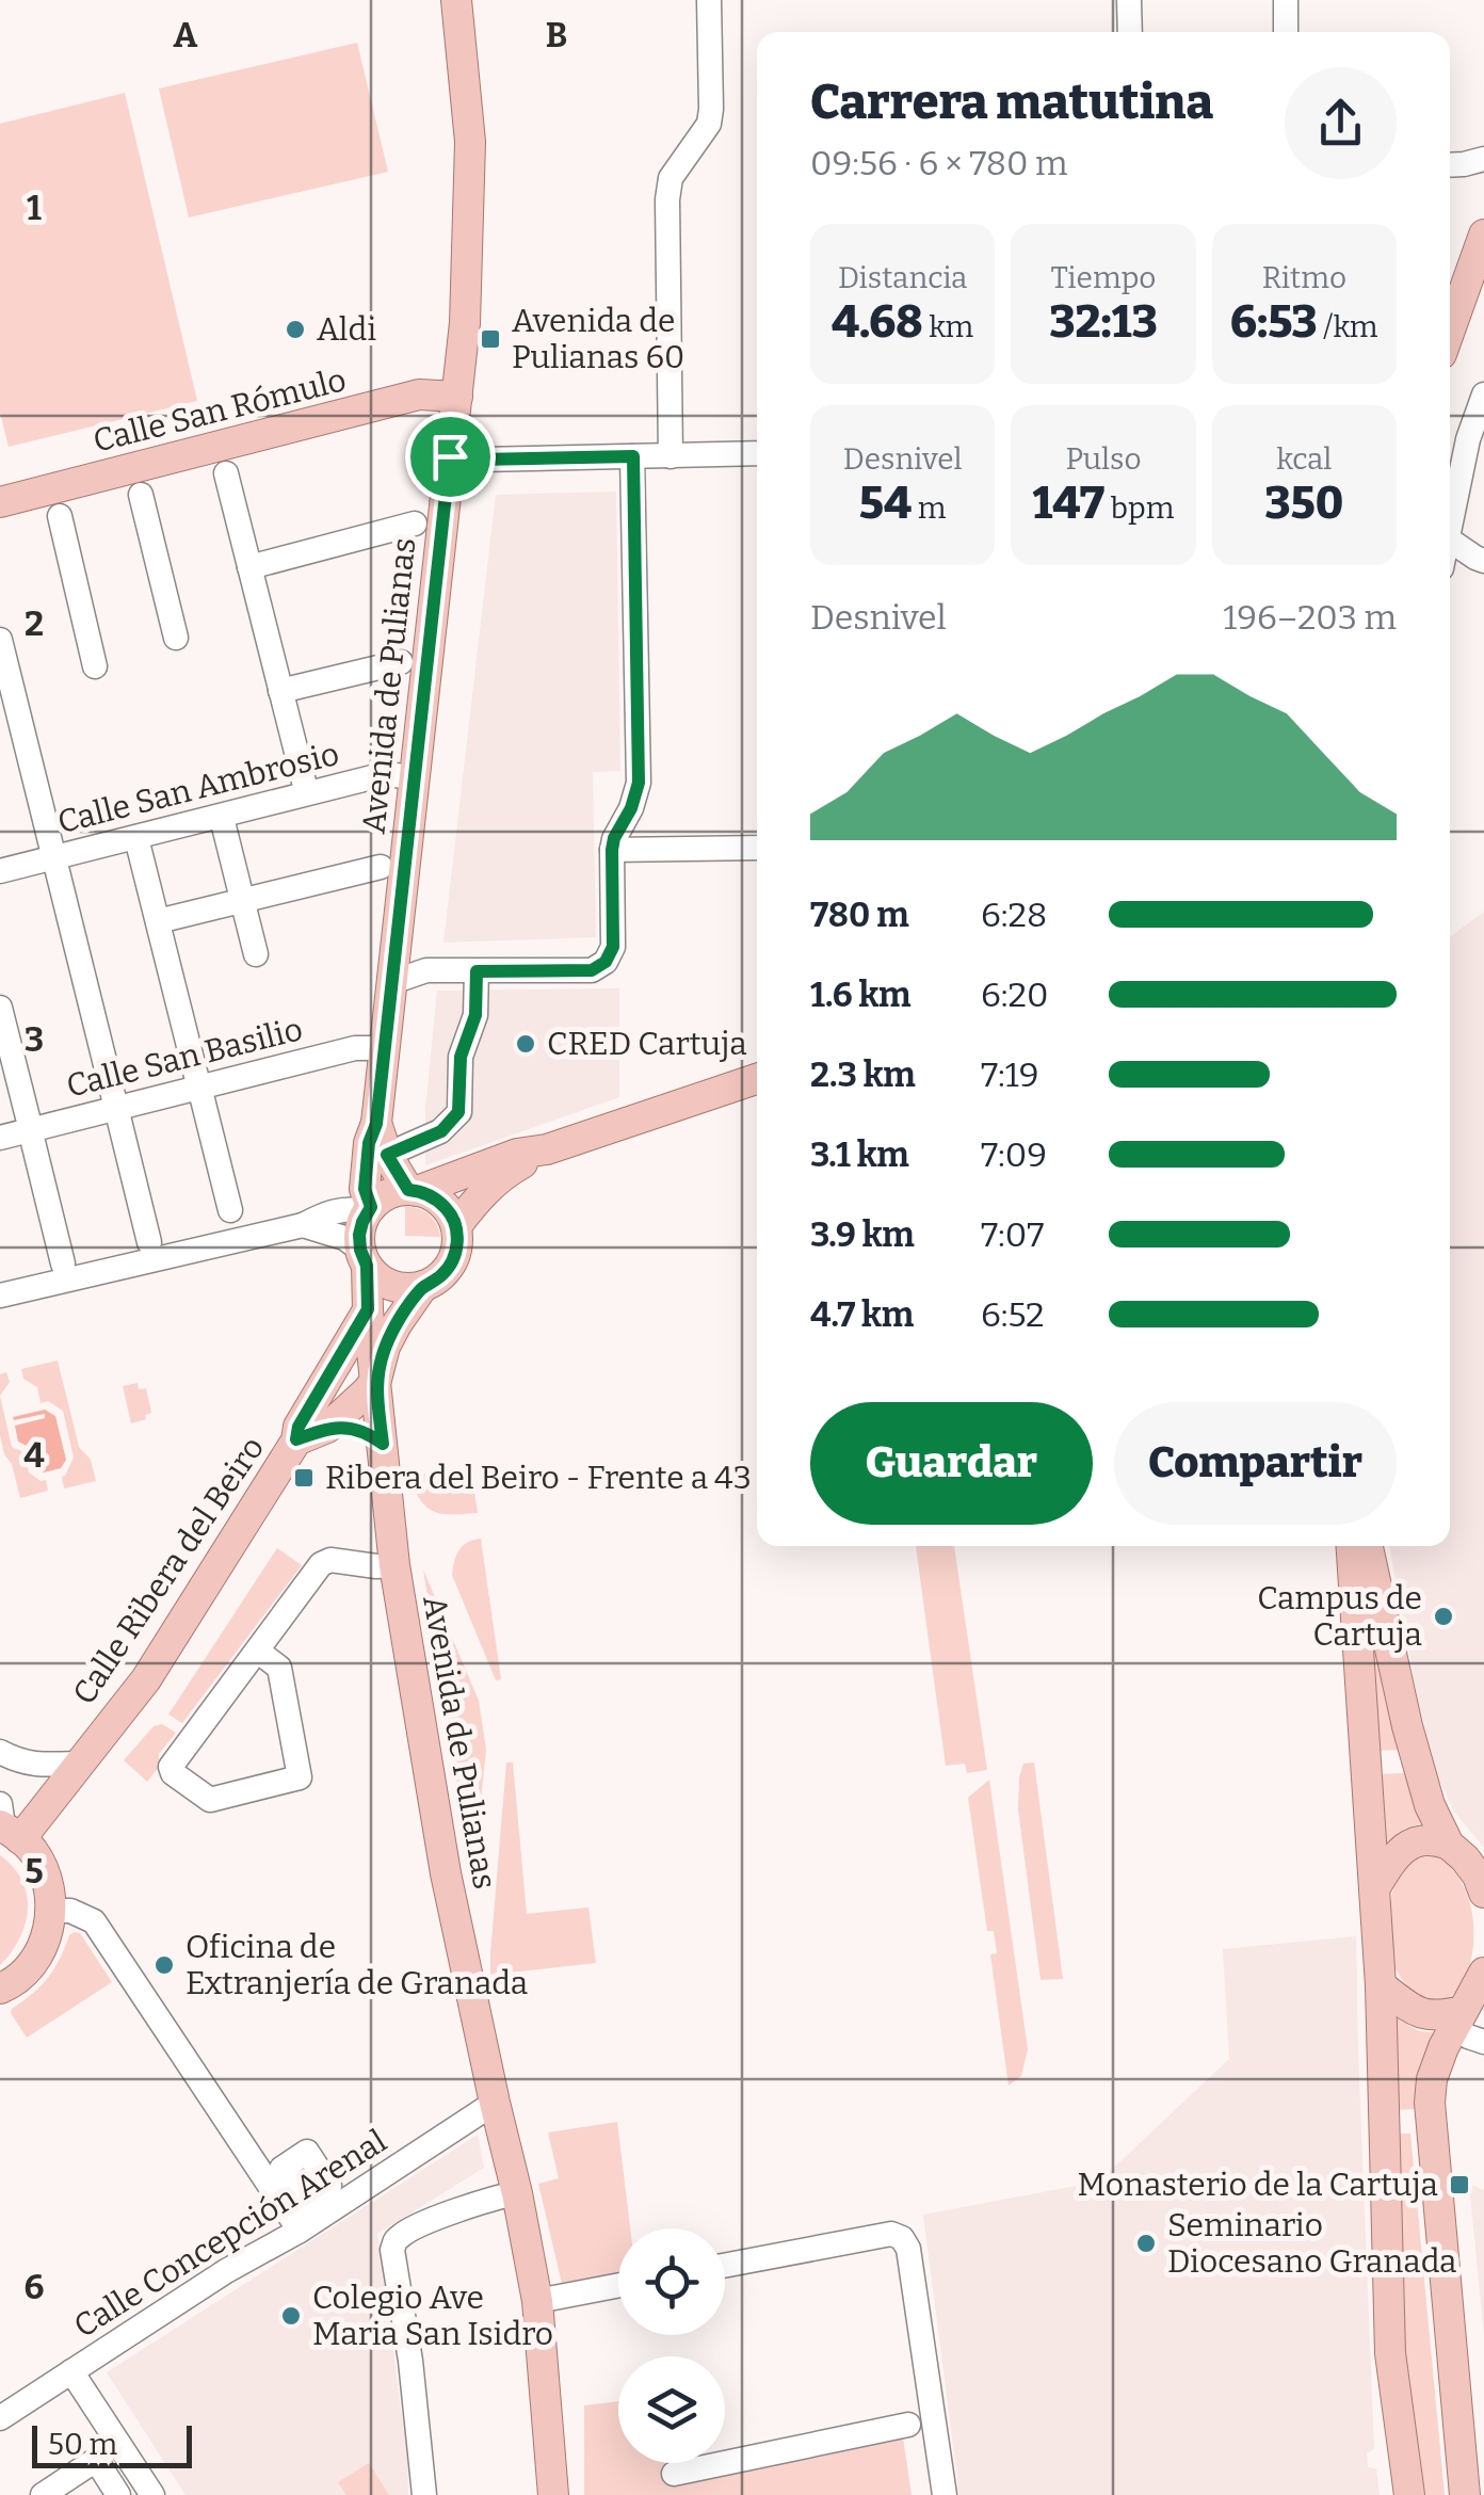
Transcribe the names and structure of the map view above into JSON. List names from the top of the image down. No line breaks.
{"streets":{"main road":["Calle San Rómulo","Avenida de Pulianas","Calle Ribera del Beiro"],"street":["Calle San Ambrosio","Calle San Basilio","Calle Concepción Arenal"]},"crossings":[["Calle San Rómulo","Avenida de Pulianas"],["Avenida de Pulianas","Calle San Ambrosio"],["Avenida de Pulianas","Calle San Basilio"],["Avenida de Pulianas","Calle Ribera del Beiro"],["Avenida de Pulianas","Calle Concepción Arenal"]],"places":{"other":["Aldi","CRED Cartuja","Campus de Cartuja","Oficina de Extranjería de Granada","Seminario Diocesano Granada","Colegio Ave Maria San Isidro"],"transit":["Avenida de Pulianas 60","Ribera del Beiro - Frente a 43","Monasterio de la Cartuja"]},"scale_bar":"50 m","page":{"heading":["Carrera matutina","09:56 · 6 × 780 m"],"stats":[["Distancia","4.68 km"],["Tiempo","32:13"],["Ritmo","6:53 /km"],["Desnivel","54 m"],["Pulso","147 bpm"],["kcal","350"]],"chart":["Desnivel","196–203 m"],"list":[{"name":"780 m","note":"6:28"},{"name":"1.6 km","note":"6:20"},{"name":"2.3 km","note":"7:19"},{"name":"3.1 km","note":"7:09"},{"name":"3.9 km","note":"7:07"},{"name":"4.7 km","note":"6:52"}],"buttons":["Guardar","Compartir"],"scale":"50 m"},"grid":{"columns":["A","B"],"rows":["1","2","3","4","5","6"]}}
